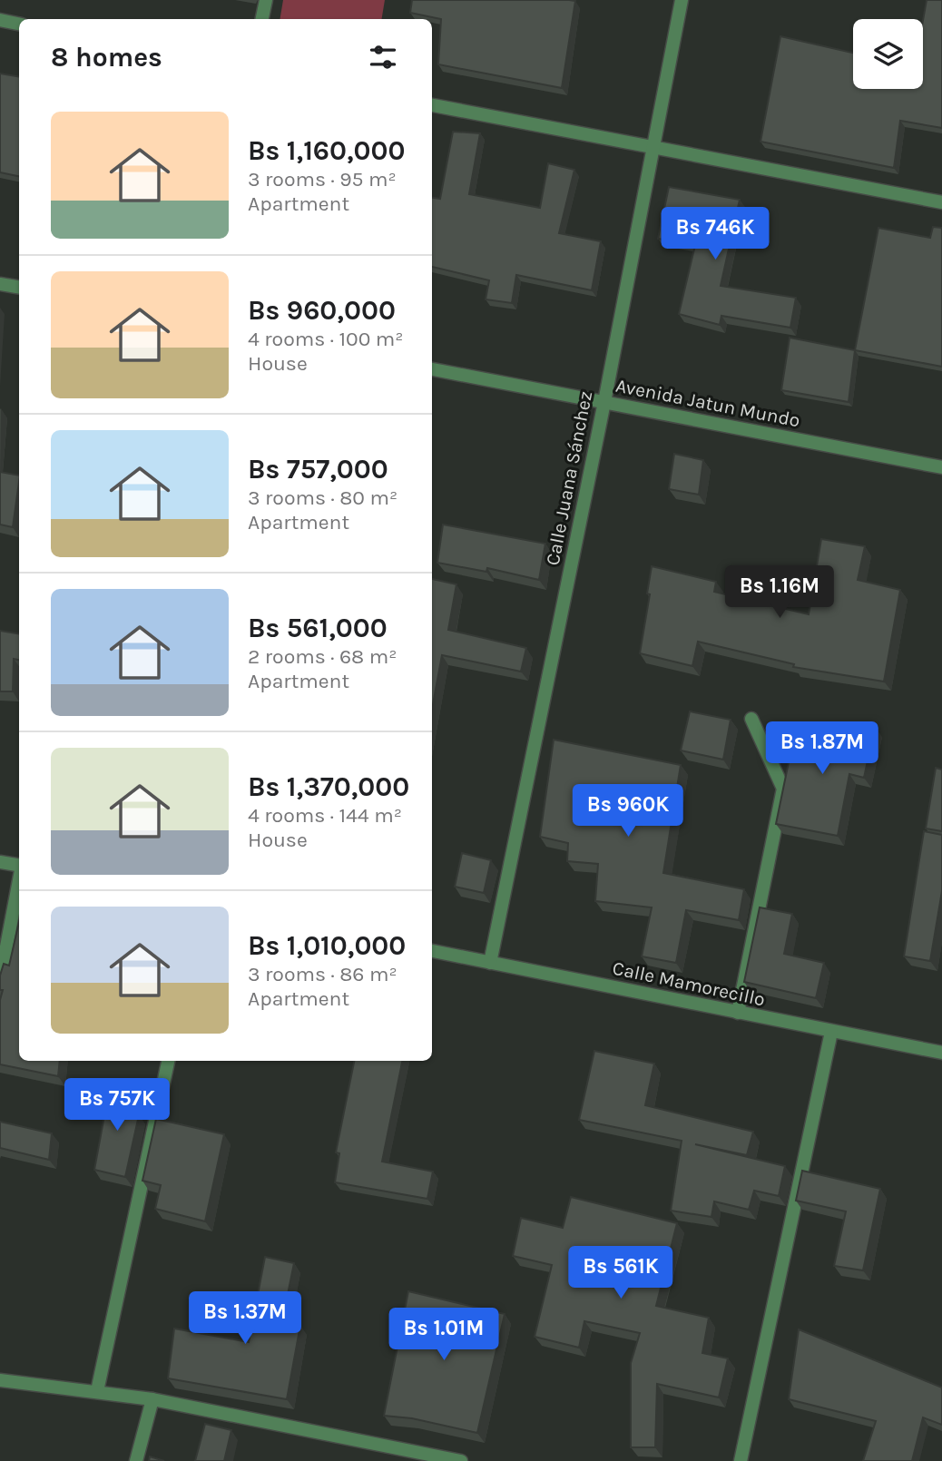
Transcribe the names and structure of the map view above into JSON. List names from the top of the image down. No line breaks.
{"streets":{"street":["Avenida Jatun Mundo","Calle Juana Sánchez","Calle Mamorecillo"]},"crossings":[["Avenida Jatun Mundo","Calle Juana Sánchez"],["Calle Juana Sánchez","Calle Mamorecillo"]],"page":{"heading":"8 homes","list":[{"name":"Bs 1,160,000","note":"3 rooms · 95 m² · Apartment"},{"name":"Bs 960,000","note":"4 rooms · 100 m² · House"},{"name":"Bs 757,000","note":"3 rooms · 80 m² · Apartment"},{"name":"Bs 561,000","note":"2 rooms · 68 m² · Apartment"},{"name":"Bs 1,370,000","note":"4 rooms · 144 m² · House"},{"name":"Bs 1,010,000","note":"3 rooms · 86 m² · Apartment"}],"price":["Bs 746K","Bs 1.16M","Bs 1.87M","Bs 960K","Bs 757K","Bs 561K","Bs 1.37M","Bs 1.01M"]}}
